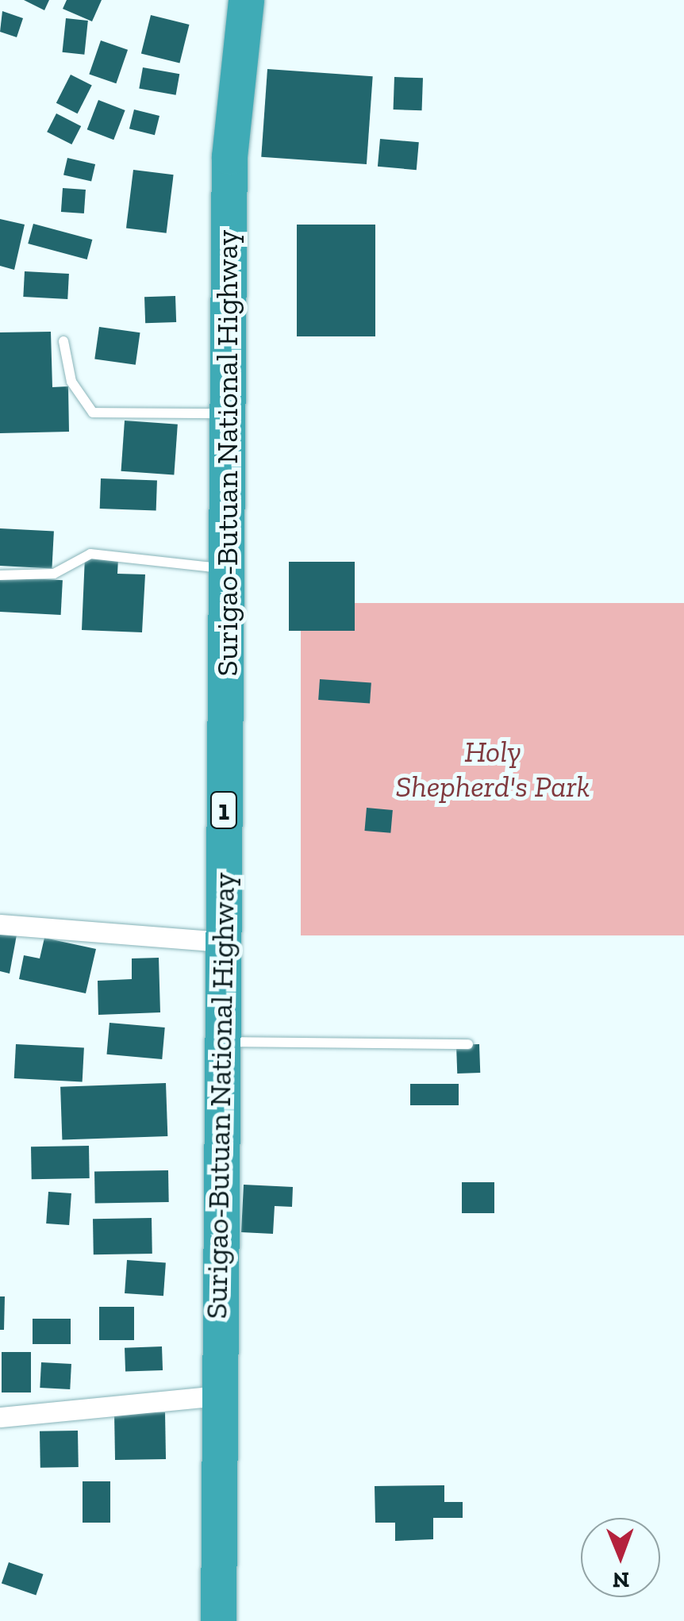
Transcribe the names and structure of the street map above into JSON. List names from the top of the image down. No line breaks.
{"streets":{"highway":["Surigao-Butuan National Highway","1"]},"parks":["Holy Shepherd's Park"],"north":"bottom"}
